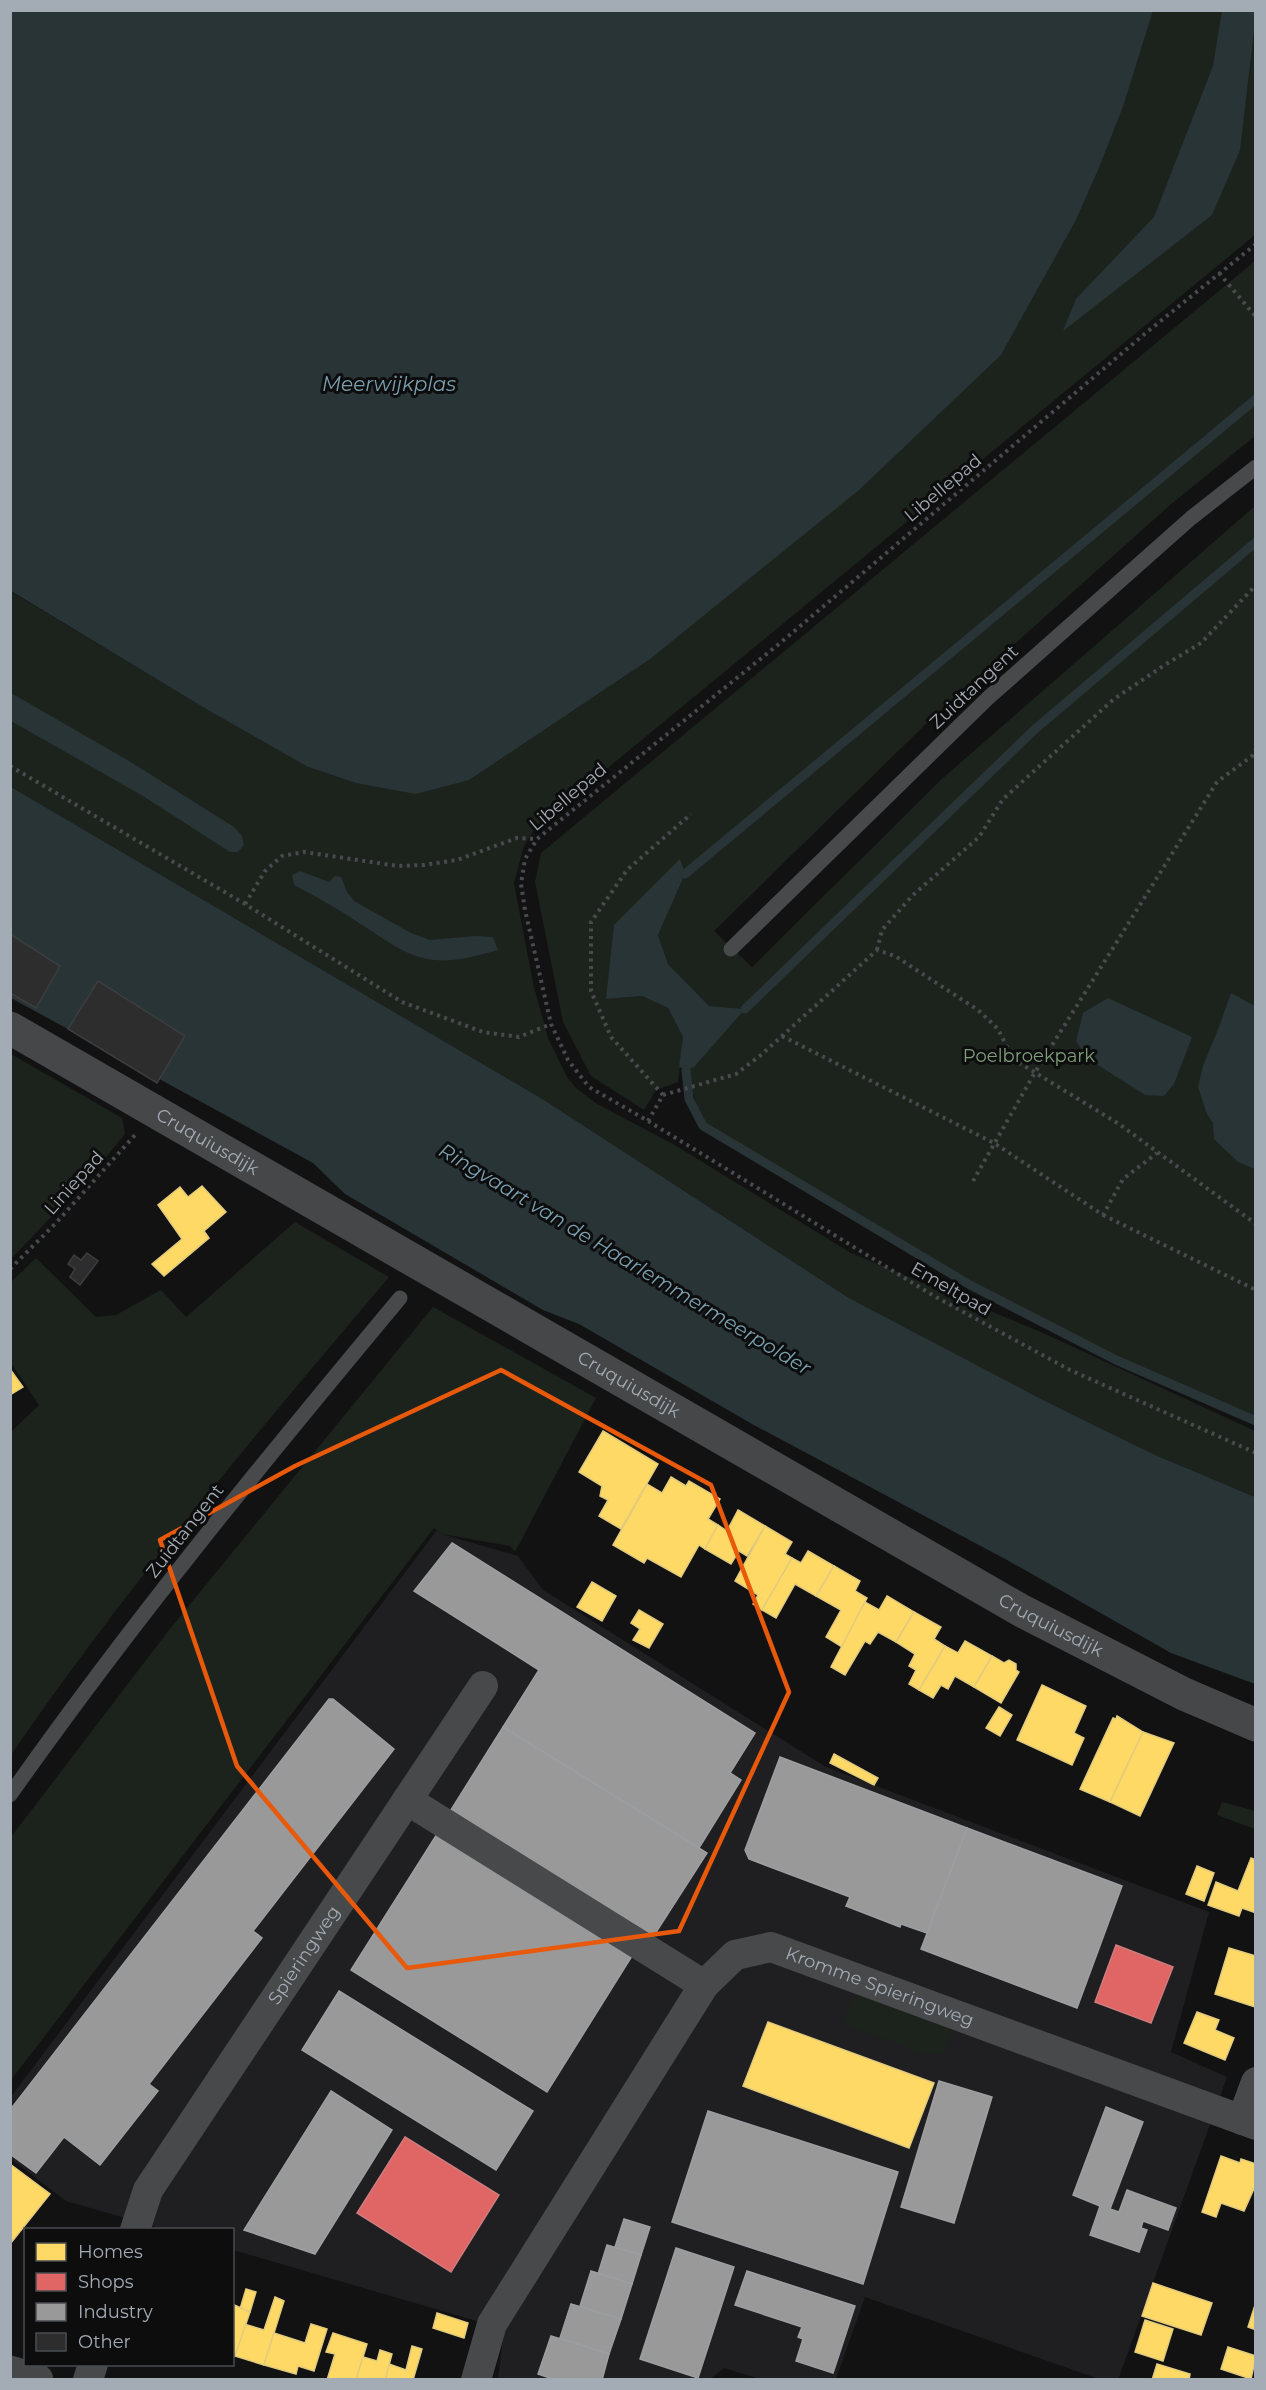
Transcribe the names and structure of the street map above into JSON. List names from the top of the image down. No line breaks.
{"streets":{"street":["Cruquiusdijk","Spieringweg","Kromme Spieringweg"],"lane":["Zuidtangent"],"path":["Libellepad","Liniepad","Emeltpad"]},"crossings":[["Libellepad","Emeltpad"],["Cruquiusdijk","Liniepad"]],"water":["Meerwijkplas","Ringvaart van de Haarlemmermeerpolder"],"parks":["Poelbroekpark"],"legend":["Homes","Shops","Industry","Other"]}
